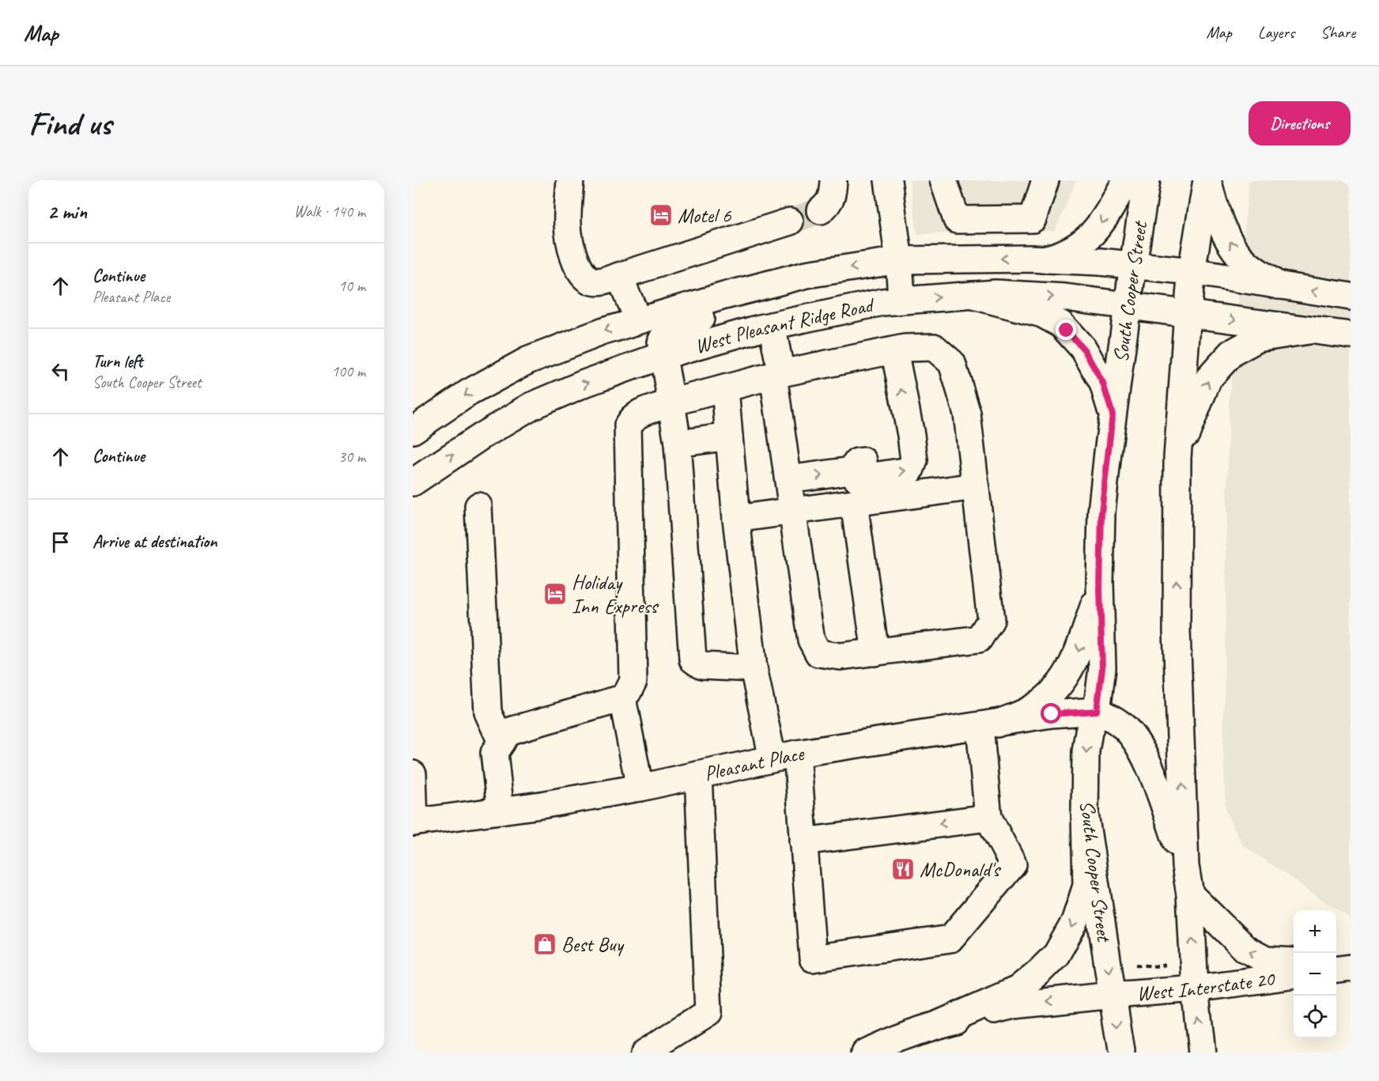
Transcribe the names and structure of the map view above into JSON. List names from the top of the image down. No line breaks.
{"streets":{"main road":["South Cooper Street","West Pleasant Ridge Road","Pleasant Place","West Interstate 20"]},"crossings":[["South Cooper Street","West Pleasant Ridge Road"],["South Cooper Street","Pleasant Place"],["South Cooper Street","West Interstate 20"]],"places":{"hotel":["Motel 6","Holiday Inn Express"],"restaurant":["McDonald's"],"shop":["Best Buy"]},"page":{"header":"Map","nav":["Map","Layers","Share"],"buttons":"Directions","title":"Find us","heading":["2 min","Walk · 140 m"],"list":[["Continue","Pleasant Place","10 m"],["Turn left","South Cooper Street","100 m"],["Continue","30 m"],"Arrive at destination"],"map_buttons":["+","−"]}}
